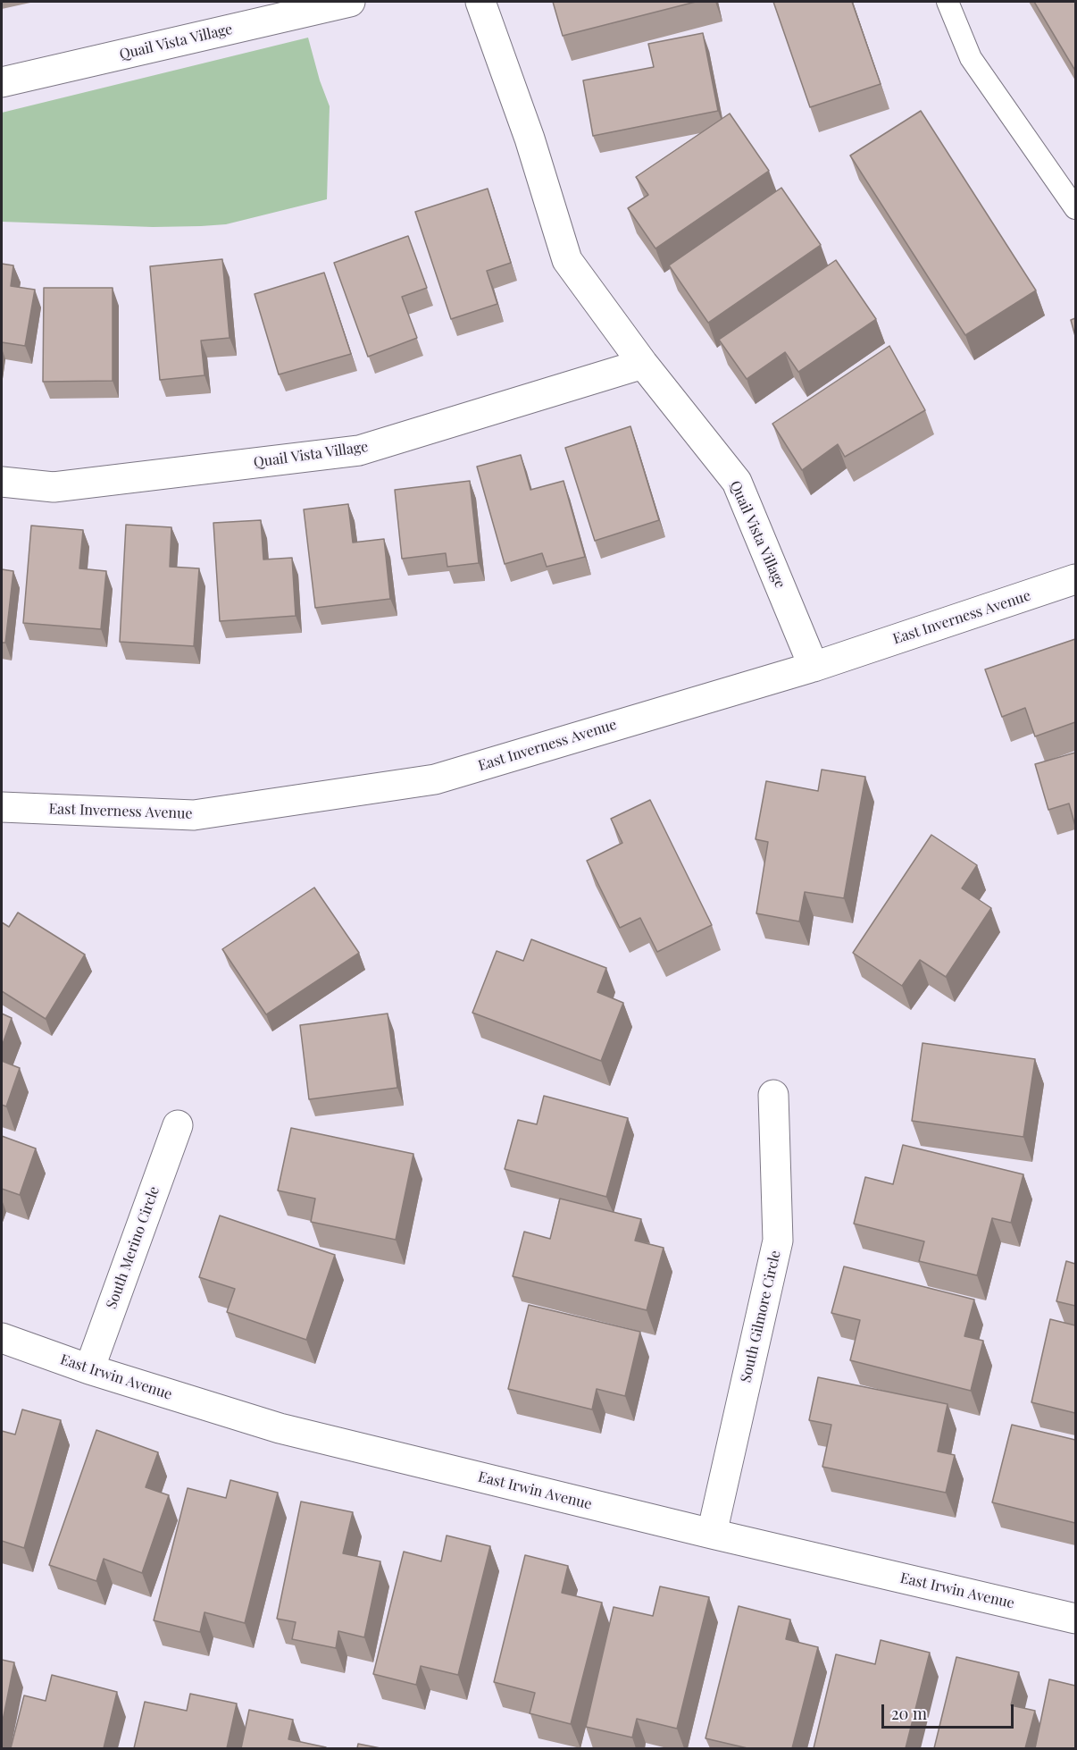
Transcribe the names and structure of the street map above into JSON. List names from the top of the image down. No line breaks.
{"streets":{"street":["Quail Vista Village","East Inverness Avenue","South Merino Circle","South Gilmore Circle","East Irwin Avenue"]},"crossings":[["Quail Vista Village","East Inverness Avenue"],["South Merino Circle","East Irwin Avenue"],["South Gilmore Circle","East Irwin Avenue"]],"scale_bar":"20 m"}
